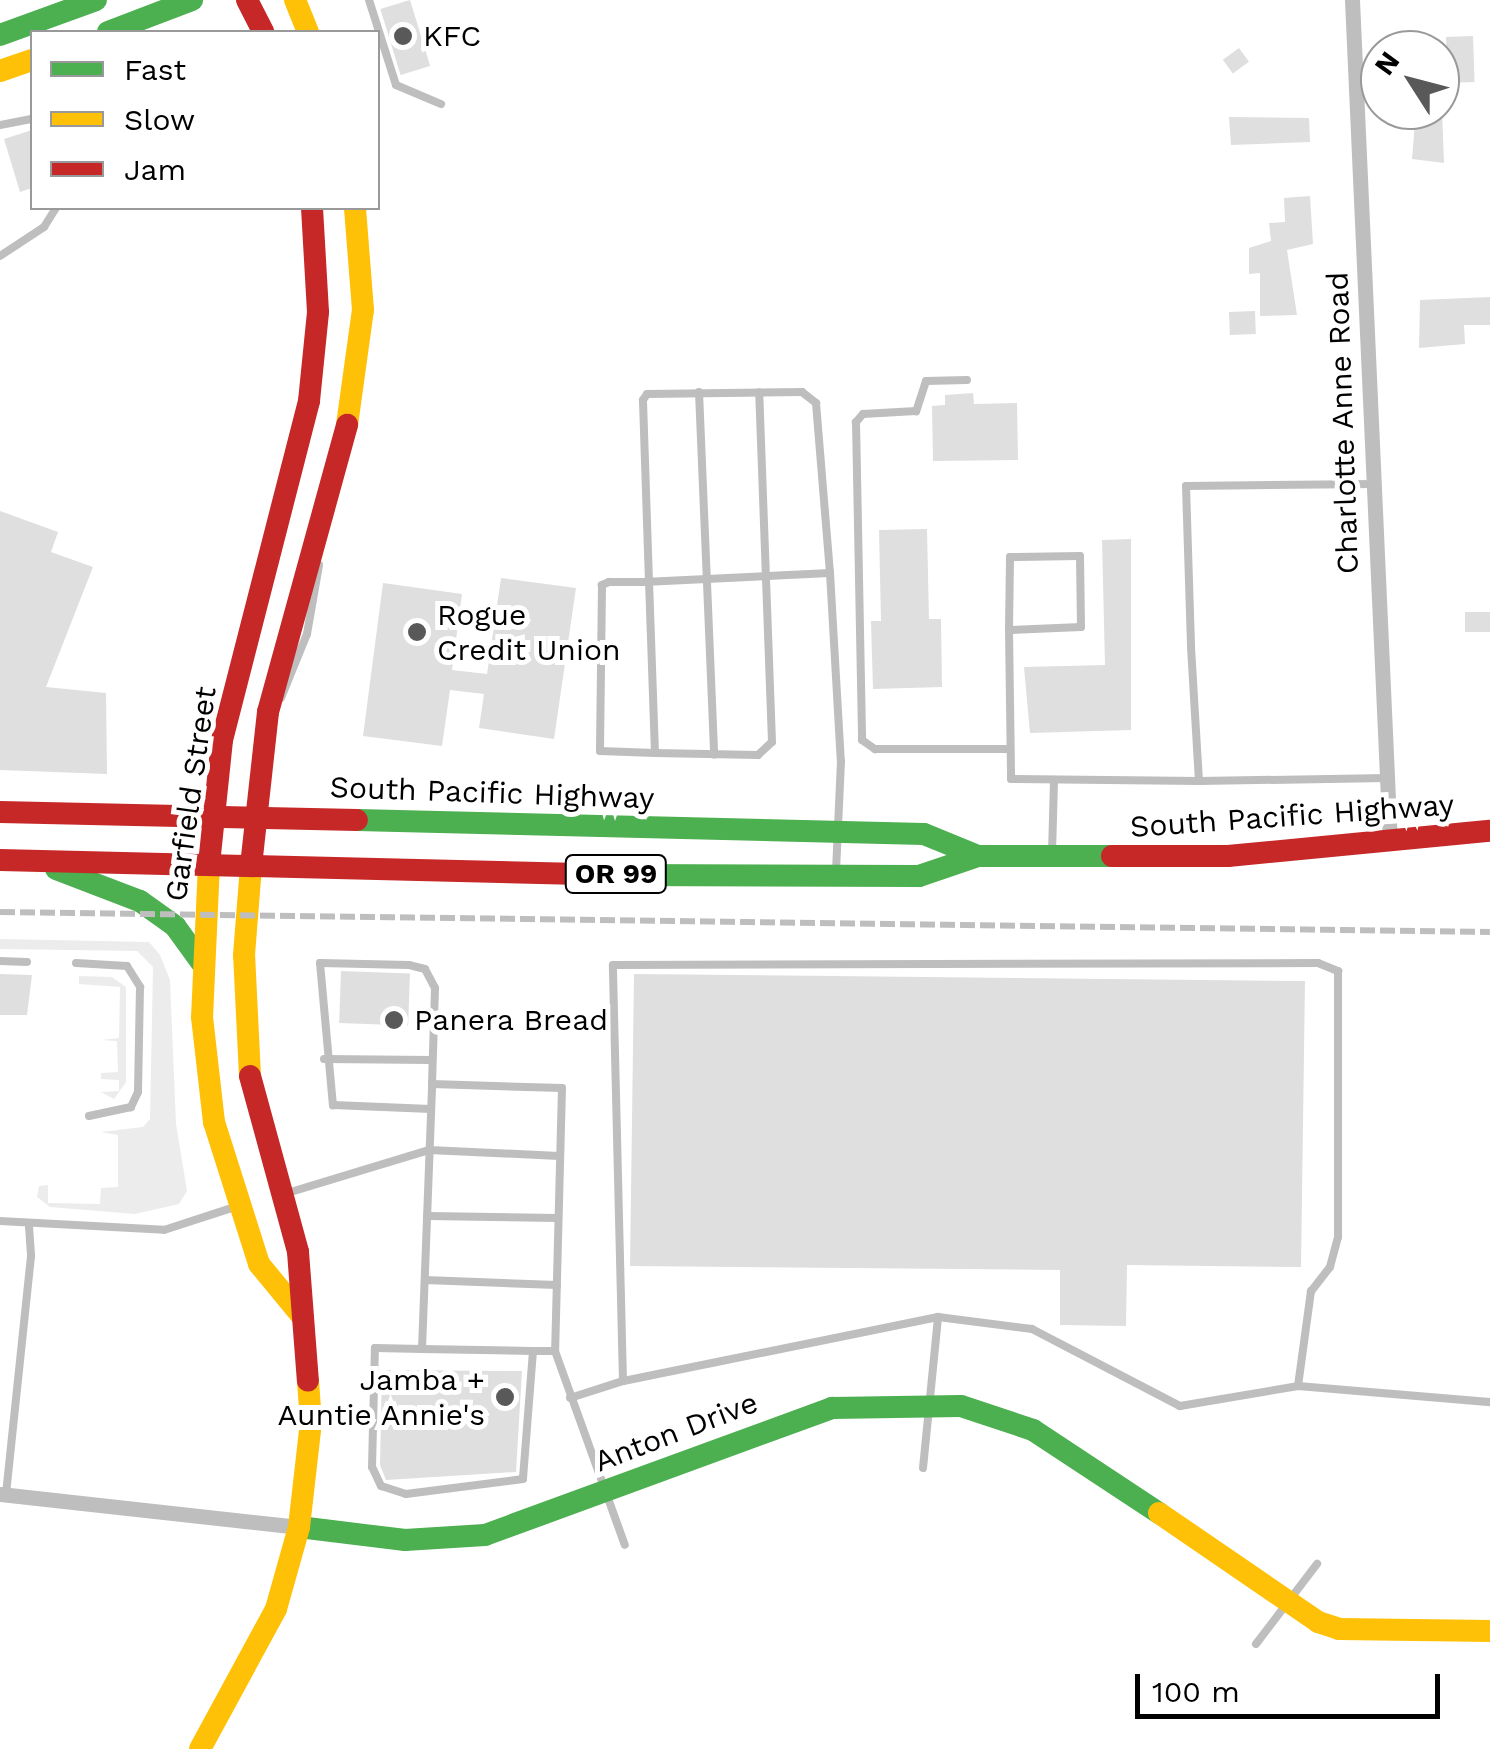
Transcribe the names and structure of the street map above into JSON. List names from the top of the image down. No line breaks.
{"streets":{"main road":["South Pacific Highway","Garfield Street","OR 99","Anton Drive"],"street":["Charlotte Anne Road"]},"crossings":[["Charlotte Anne Road","South Pacific Highway"],["South Pacific Highway","Garfield Street"]],"places":["KFC","Rogue Credit Union","Panera Bread","Jamba + Auntie Annie's"],"legend":["Fast","Slow","Jam"],"scale_bar":"100 m","north":"top left"}
